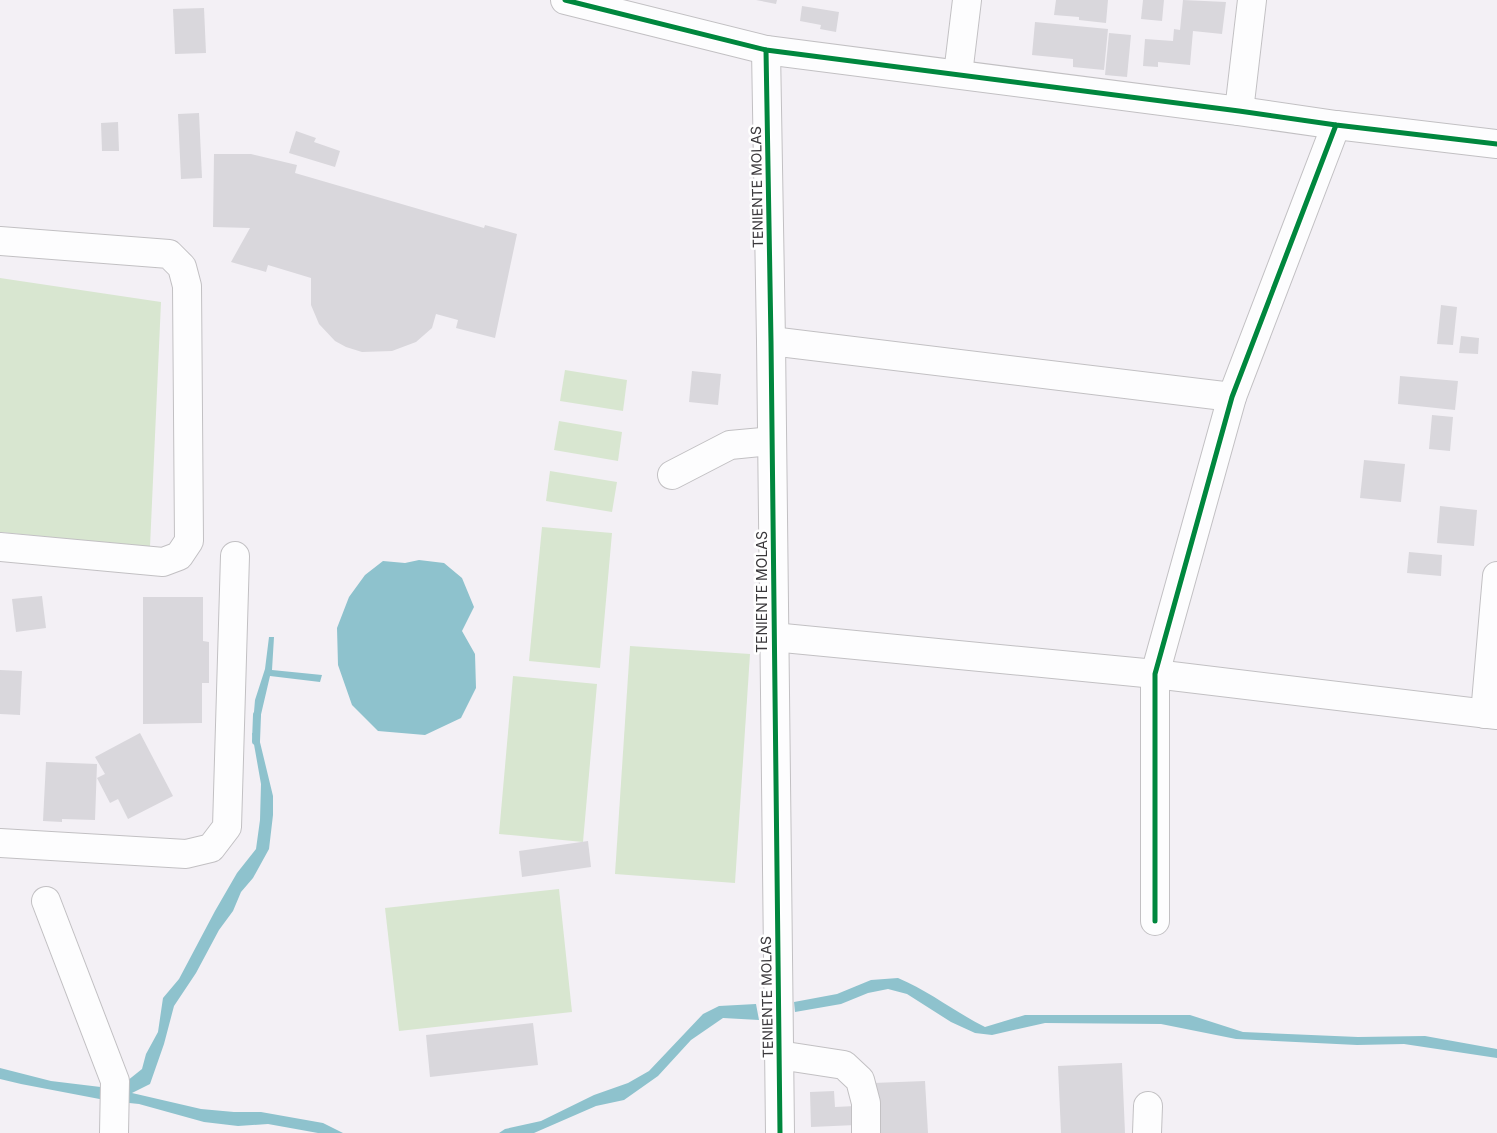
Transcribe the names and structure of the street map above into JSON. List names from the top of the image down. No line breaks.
{"streets":{"street":["TENIENTE MOLAS"]}}
